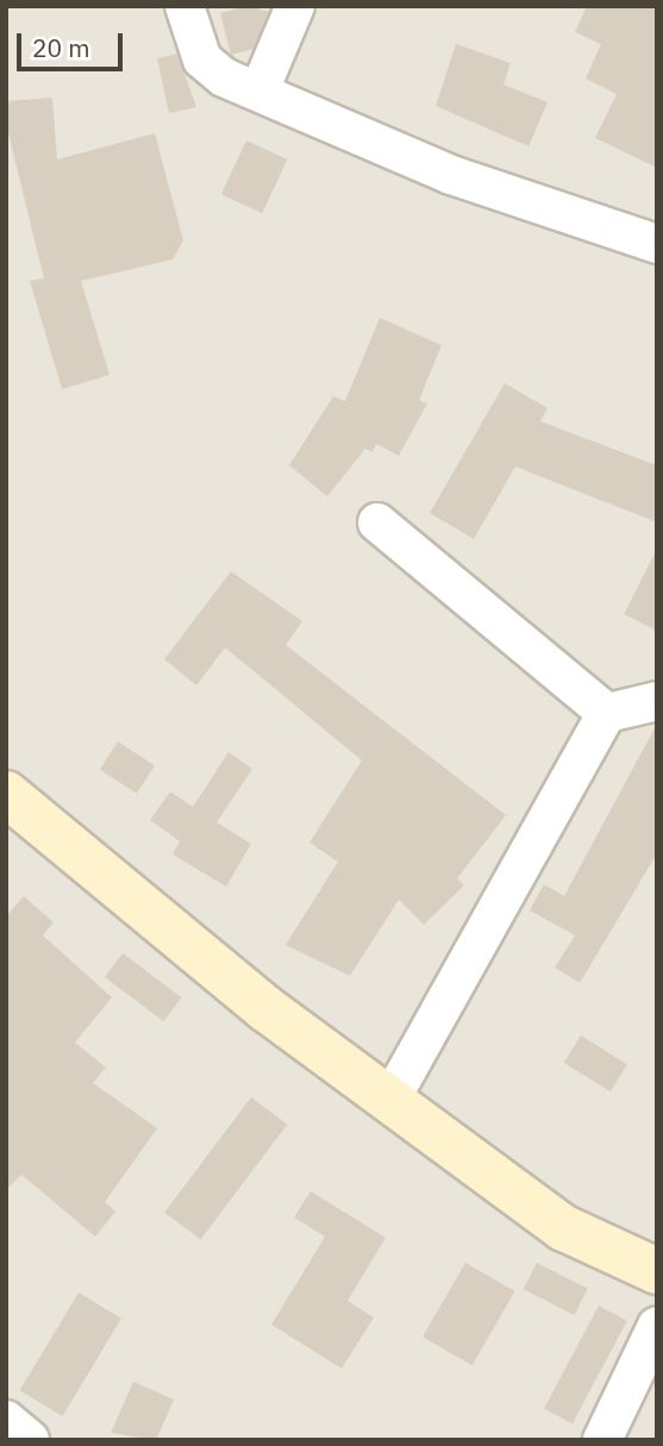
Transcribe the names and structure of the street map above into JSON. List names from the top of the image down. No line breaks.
{"scale_bar":"20 m"}
